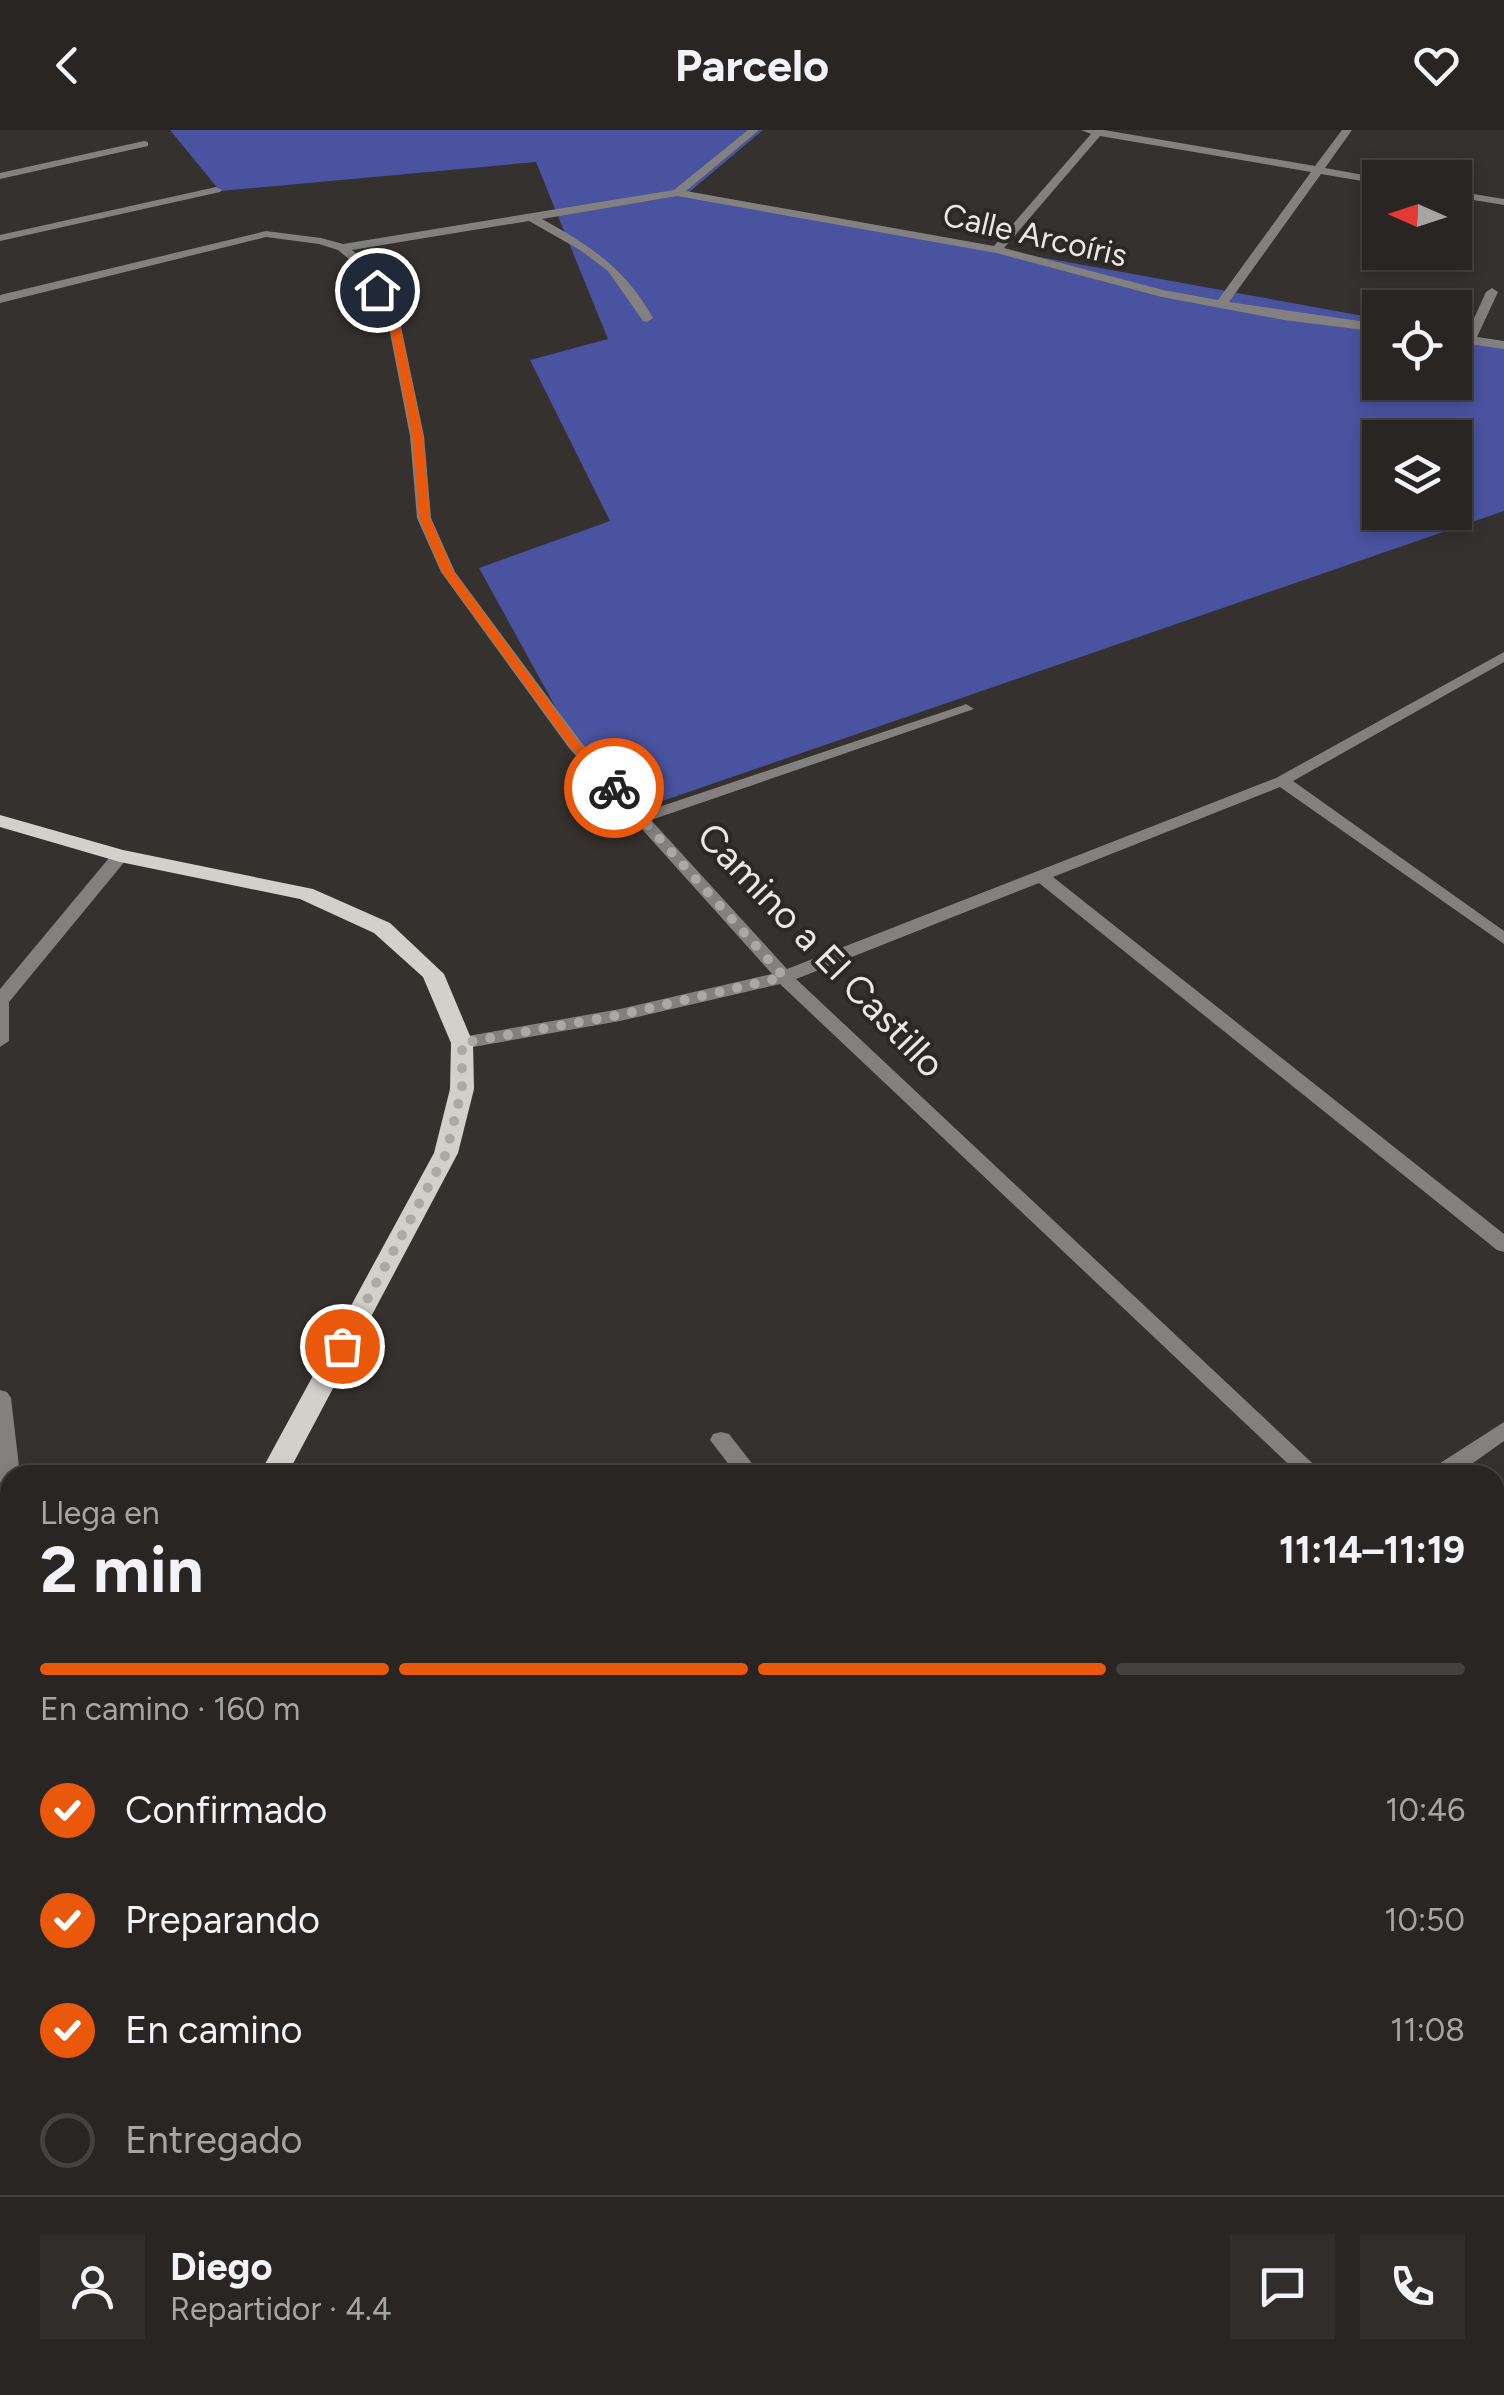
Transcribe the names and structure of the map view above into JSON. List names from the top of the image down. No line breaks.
{"streets":{"street":["Calle Arcoíris","Camino a El Castillo"]},"north":"left","page":{"header":"Parcelo","heading":["2 min","Llega en","11:14–11:19"],"panel":["Diego","Repartidor · 4.4"],"bar":"En camino · 160 m","list":[["Confirmado","10:46"],["Preparando","10:50"],["En camino","11:08"],"Entregado"]}}
